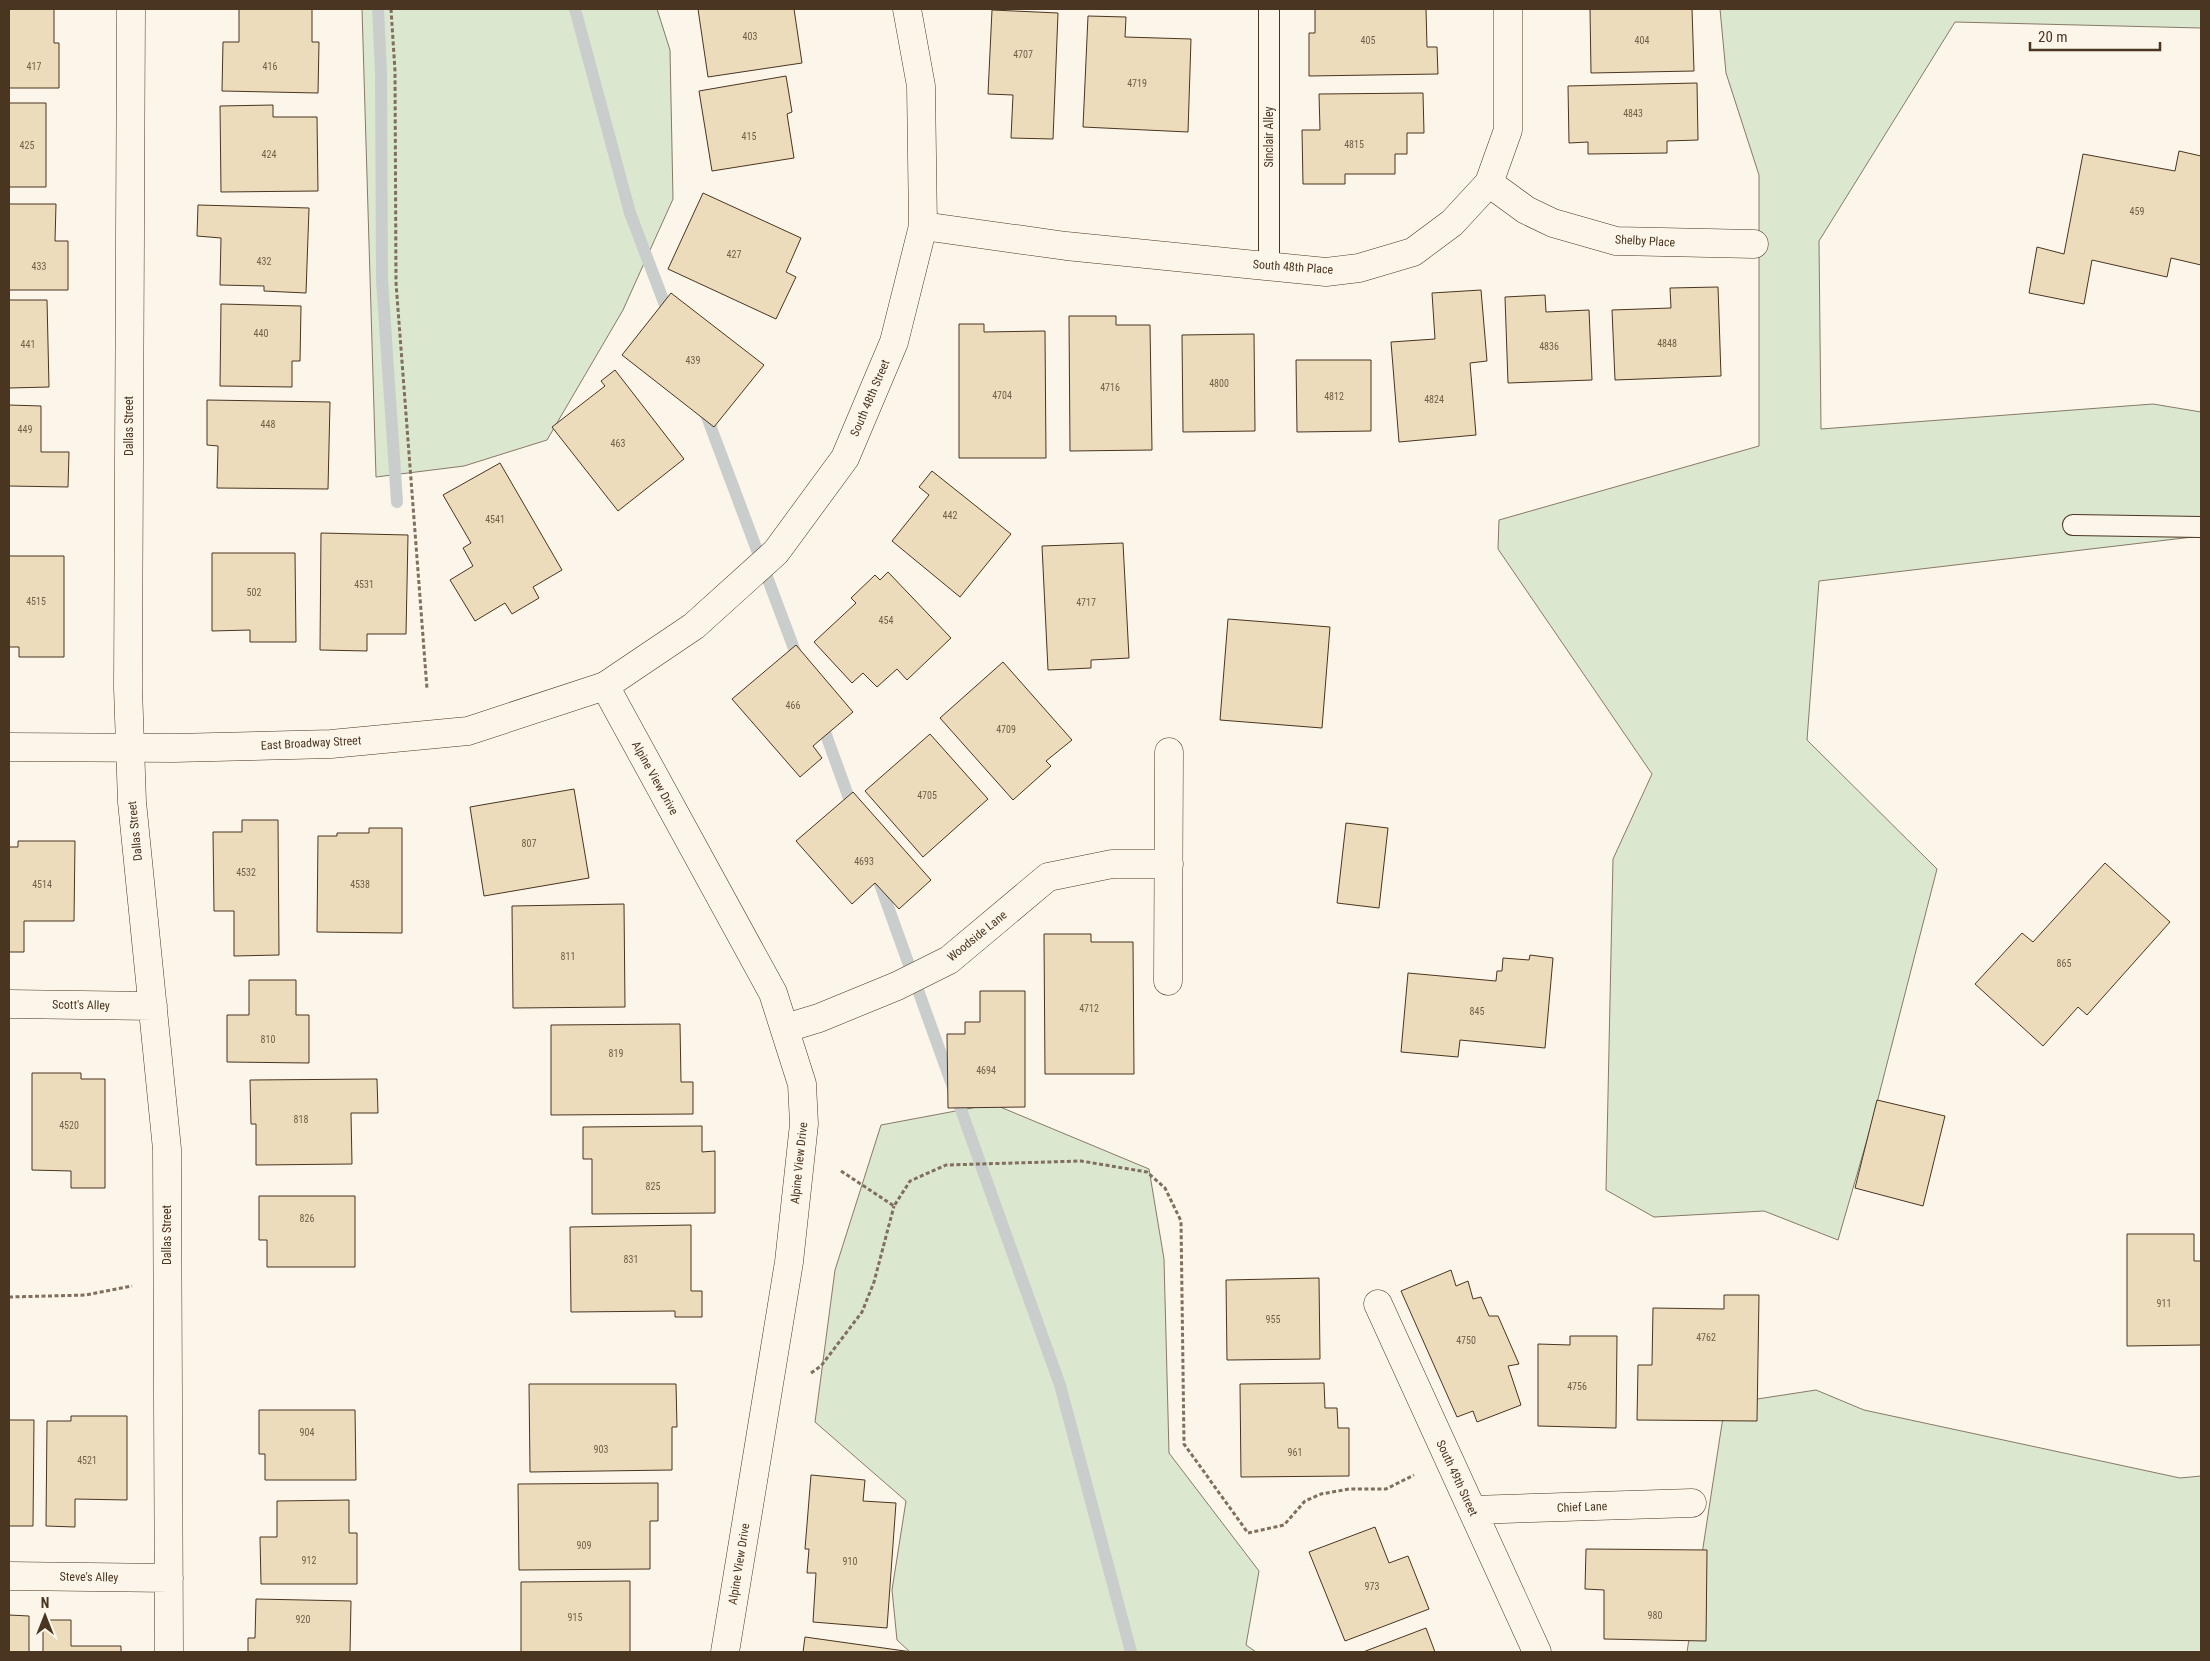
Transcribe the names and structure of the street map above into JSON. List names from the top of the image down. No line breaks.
{"streets":{"street":["Shelby Place","South 48th Place","South 48th Street","Dallas Street","East Broadway Street","Alpine View Drive","Woodside Lane","Scott's Alley","South 49th Street","Chief Lane","Steve's Alley"],"lane":["Sinclair Alley"]},"crossings":[["Sinclair Alley","South 48th Place"],["Shelby Place","South 48th Place"],["South 48th Place","South 48th Street"],["South 48th Street","East Broadway Street"],["South 48th Street","Alpine View Drive"],["Dallas Street","East Broadway Street"],["Dallas Street","Scott's Alley"],["Dallas Street","Steve's Alley"],["East Broadway Street","Alpine View Drive"],["Alpine View Drive","Woodside Lane"],["South 49th Street","Chief Lane"]],"house_numbers":["403","405","404","4707","417","416","4719","4843","415","4815","425","424","459","427","432","433","440","4848","441","4836","439","4800","4716","4704","4812","4824","448","449","463","442","4541","4531","502","4515","4717","454","466","4709","4705","807","4693","4532","4514","4538","811","865","4712","845","810","819","4694","818","4520","825","826","831","911","955","4762","4750","4756","904","903","961","4521","909","912","910","973","980","915","920"],"scale_bar":"20 m","north":"top"}
